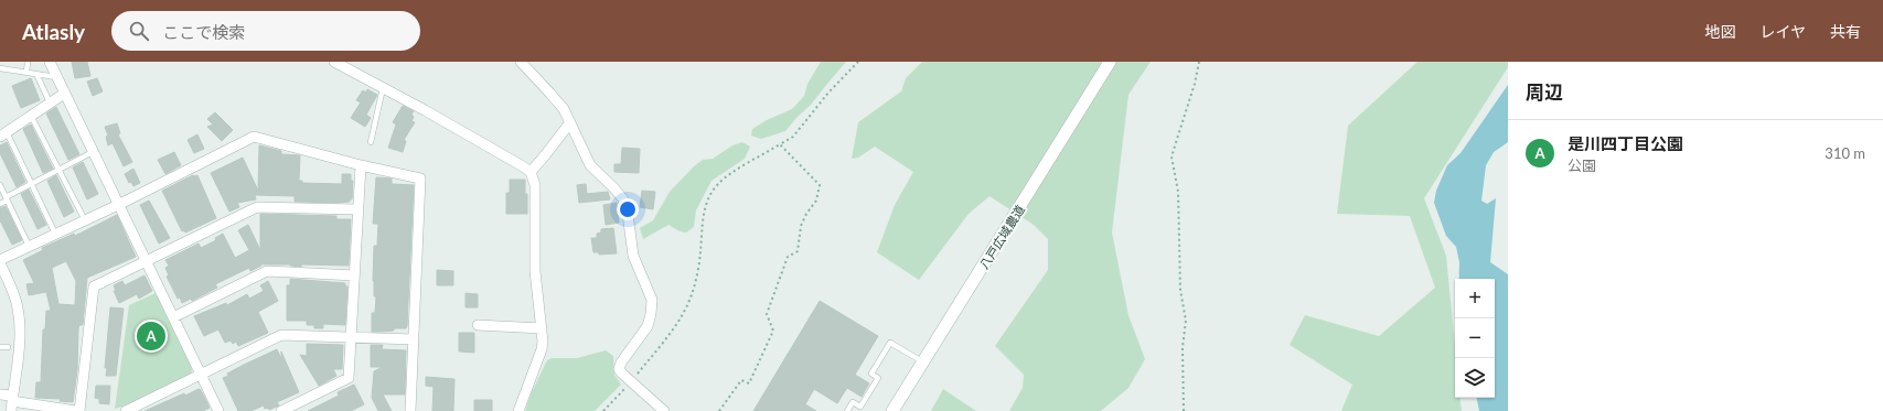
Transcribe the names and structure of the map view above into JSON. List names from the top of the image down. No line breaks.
{"streets":{"street":["八戸広域農道"]},"page":{"header":"Atlasly","search":"ここで検索","nav":["地図","レイヤ","共有"],"heading":"周辺","list":[{"mark":"A","name":"是川四丁目公園","note":"公園","value":"310 m"}],"map_buttons":["+","−"],"pins":"A"}}
